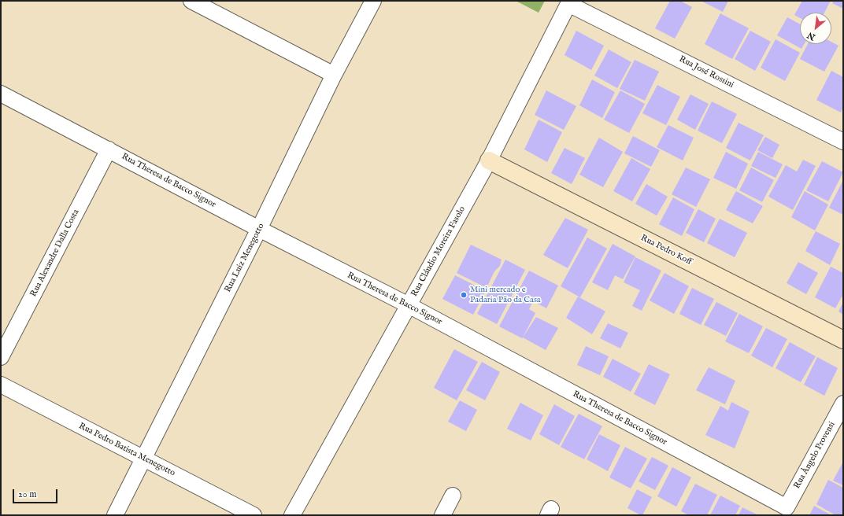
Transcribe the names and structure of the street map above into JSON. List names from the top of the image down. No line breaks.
{"streets":{"street":["Rua José Rossini","Rua Theresa de Bacco Signor","Rua Pedro Koff","Rua Cláudio Moreira Fasolo","Rua Alexandre Dalla Costa","Rua Luiz Menegotto","Rua Pedro Batista Menegotto","Rua Ângelo Provensi"]},"crossings":[["Rua José Rossini","Rua Cláudio Moreira Fasolo"],["Rua Theresa de Bacco Signor","Rua Cláudio Moreira Fasolo"],["Rua Theresa de Bacco Signor","Rua Alexandre Dalla Costa"],["Rua Theresa de Bacco Signor","Rua Luiz Menegotto"],["Rua Theresa de Bacco Signor","Rua Ângelo Provensi"],["Rua Pedro Koff","Rua Cláudio Moreira Fasolo"],["Rua Luiz Menegotto","Rua Pedro Batista Menegotto"]],"places":["Mini mercado e Padaria Pão da Casa"],"scale_bar":"20 m","north":"bottom left"}
